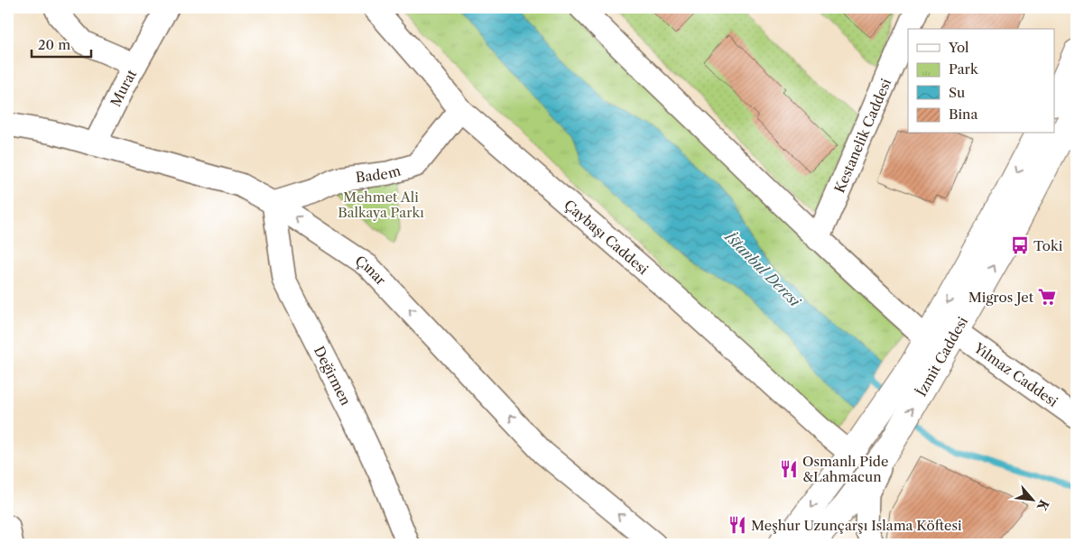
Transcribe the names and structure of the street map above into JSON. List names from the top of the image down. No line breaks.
{"streets":{"main road":["İzmit Caddesi"],"street":["Murat","Kestanelik Caddesi","Badem","Çaybaşı Caddesi","Çınar","Yılmaz Caddesi","Değirmen"]},"crossings":[["Murat","Çınar"],["Badem","Çaybaşı Caddesi"],["Badem","Çınar"],["Badem","Değirmen"],["Çaybaşı Caddesi","İzmit Caddesi"],["Çınar","Değirmen"],["İzmit Caddesi","Yılmaz Caddesi"]],"one_way":["Çınar"],"water":["İstanbul Deresi"],"parks":["Mehmet Ali Balkaya Parkı"],"places":{"bus stop":["Toki"],"supermarket":["Migros Jet"],"restaurant":["Osmanlı Pide &Lahmacun","Meşhur Uzunçarşı Islama Köftesi"]},"legend":["Yol","Park","Su","Bina"],"scale_bar":"20 m","north":"bottom right"}
